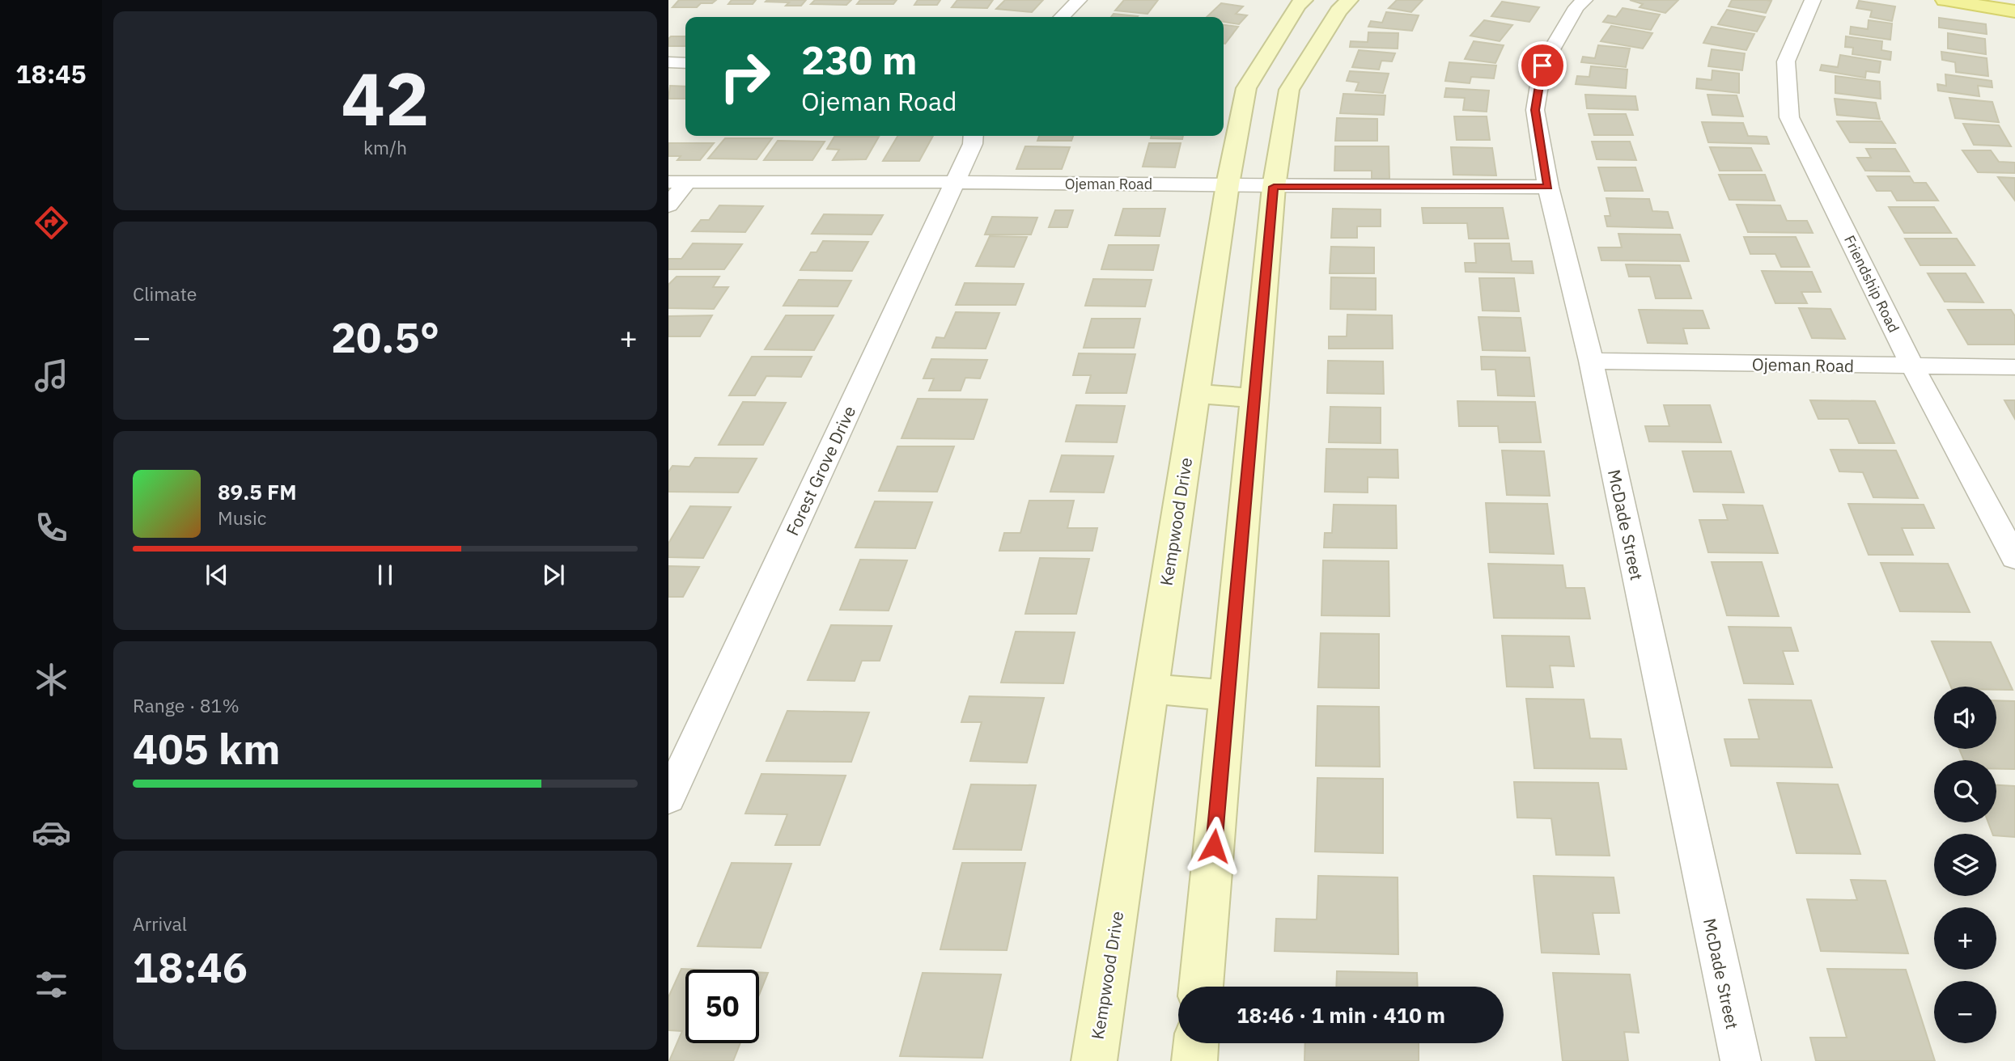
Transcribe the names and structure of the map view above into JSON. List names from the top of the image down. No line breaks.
{"streets":{"main road":["Kempwood Drive"],"street":["Ojeman Road","Friendship Road","Forest Grove Drive","McDade Street"]},"crossings":[["Ojeman Road","Friendship Road"],["Ojeman Road","Forest Grove Drive"],["Ojeman Road","Kempwood Drive"],["Ojeman Road","McDade Street"]],"page":{"tabs":"18:45","tile":[["42","km/h"],"Climate",["Range · 81%","405 km"],["Arrival","18:46"]],"turn":["230 m","Ojeman Road"],"heat":["−","20.5°","+"],"song":["89.5 FM","Music"],"map_buttons":["+","−"],"limit":"50","trip":"18:46 · 1 min · 410 m"}}
